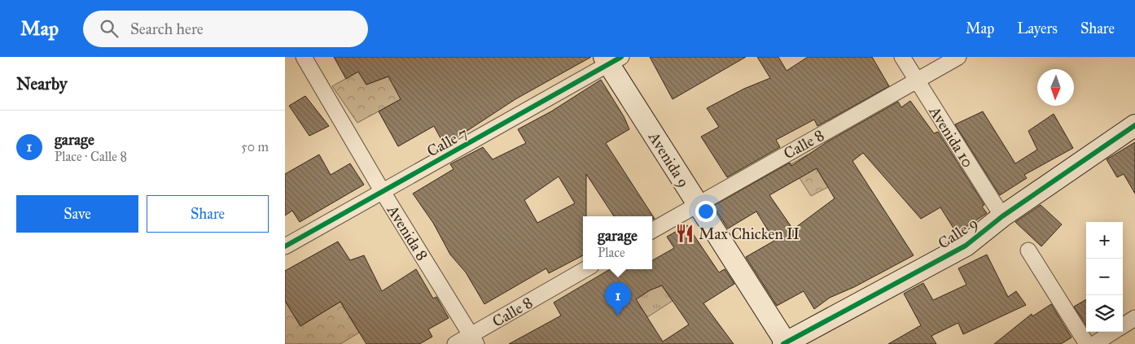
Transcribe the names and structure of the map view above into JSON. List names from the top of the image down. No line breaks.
{"streets":{"street":["Avenida 10","Calle 7","Calle 8","Avenida 9","Avenida 8","Calle 9"]},"crossings":[["Avenida 10","Calle 8"],["Avenida 10","Calle 9"],["Calle 7","Avenida 9"],["Calle 7","Avenida 8"],["Calle 8","Avenida 9"],["Calle 8","Avenida 8"],["Avenida 9","Calle 9"]],"places":{"restaurant":["Max Chicken II"]},"north":"bottom","page":{"header":"Map","search":"Search here","nav":["Map","Layers","Share"],"heading":"Nearby","list":[{"mark":"1","name":"garage","note":"Place · Calle 8","value":"50 m"}],"buttons":["Save","Share"],"popup":["garage","Place"],"map_buttons":["+","−"],"pins":"1"}}
